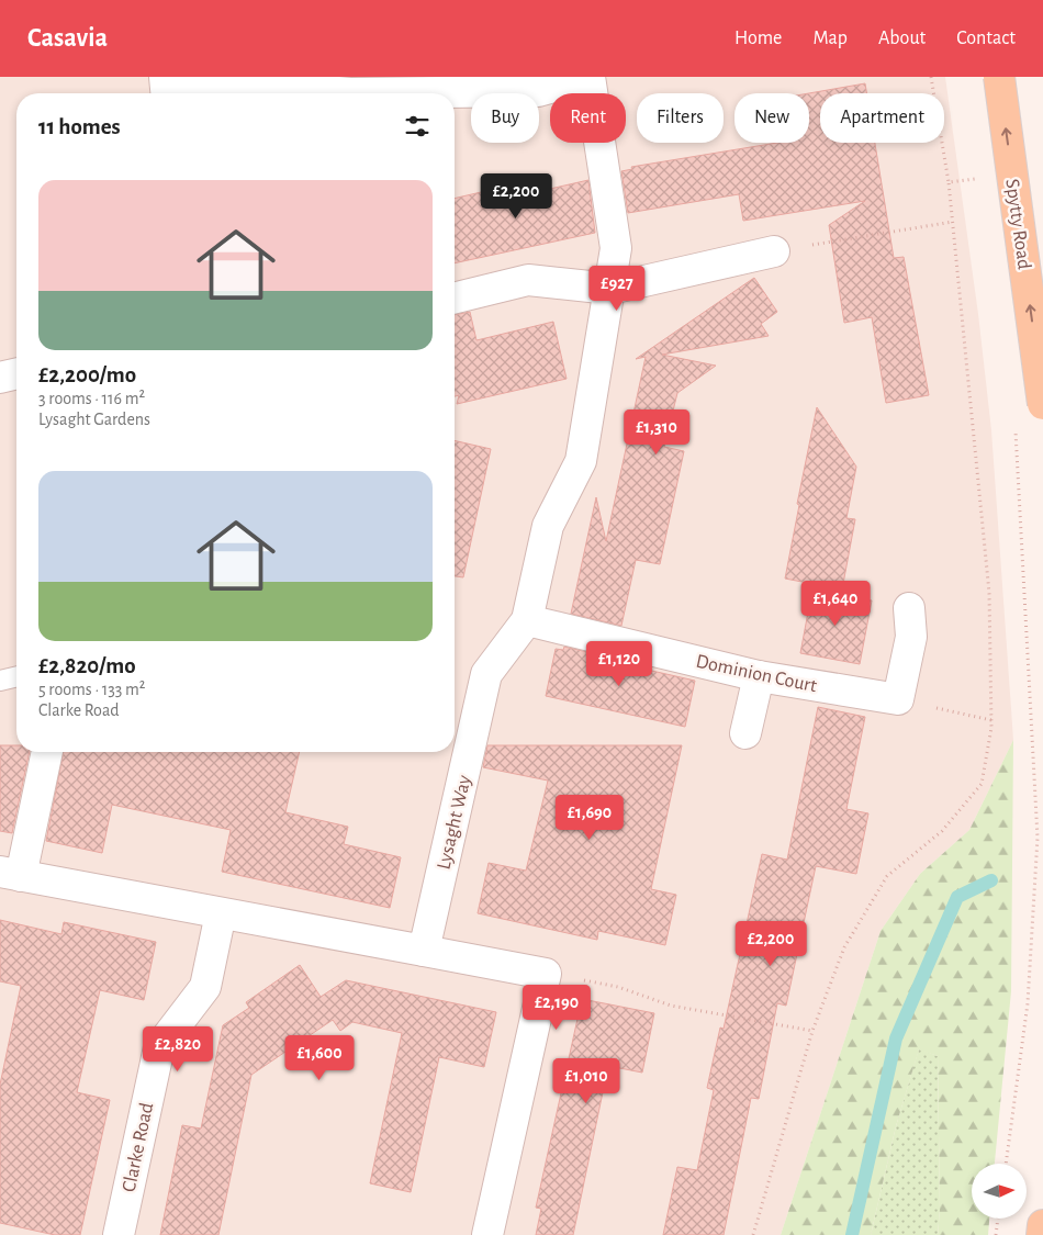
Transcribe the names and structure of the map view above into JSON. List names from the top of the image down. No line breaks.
{"streets":{"main road":["Spytty Road"],"street":["Dominion Court","Lysaght Way","Clarke Road"]},"crossings":[["Dominion Court","Lysaght Way"]],"one_way":["Spytty Road"],"north":"right","page":{"header":"Casavia","nav":["Home","Map","About","Contact"],"chip":["Buy","Rent","Filters","New","Apartment"],"heading":"11 homes","list":[{"name":"£2,200/mo","note":"3 rooms · 116 m² · Lysaght Gardens"},{"name":"£2,820/mo","note":"5 rooms · 133 m² · Clarke Road"}],"price":["£2,200","£927","£1,310","£1,640","£1,120","£1,690","£2,200","£2,190","£2,820","£1,600","£1,010"]}}
